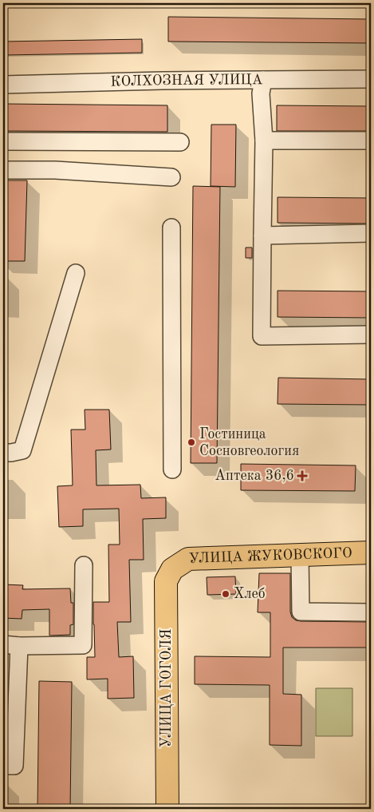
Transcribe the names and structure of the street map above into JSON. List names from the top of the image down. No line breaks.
{"streets":{"main road":["УЛИЦА ЖУКОВСКОГО","УЛИЦА ГОГОЛЯ"],"street":["КОЛХОЗНАЯ УЛИЦА"]},"crossings":[["УЛИЦА ЖУКОВСКОГО","УЛИЦА ГОГОЛЯ"]],"places":{"other":["Гостиница Сосновгеология","Хлеб"],"health":["Аптека 36,6"]}}
